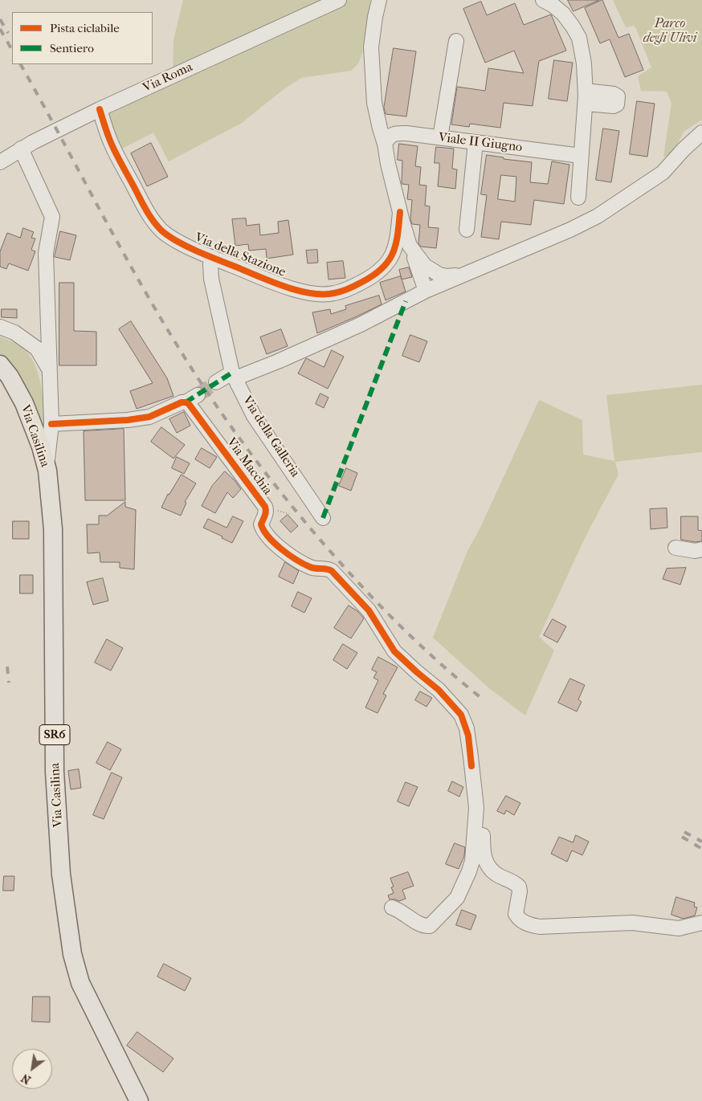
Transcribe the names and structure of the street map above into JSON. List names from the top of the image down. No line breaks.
{"streets":{"main road":["Via Casilina","SR6"],"street":["Via Roma","Viale II Giugno","Via della Stazione","Via della Galleria","Via Macchia"]},"crossings":[["Via Roma","Via della Stazione"],["Via della Stazione","Via della Galleria"]],"parks":["Parco degli Ulivi"],"legend":["Pista ciclabile","Sentiero"],"north":"bottom left"}
